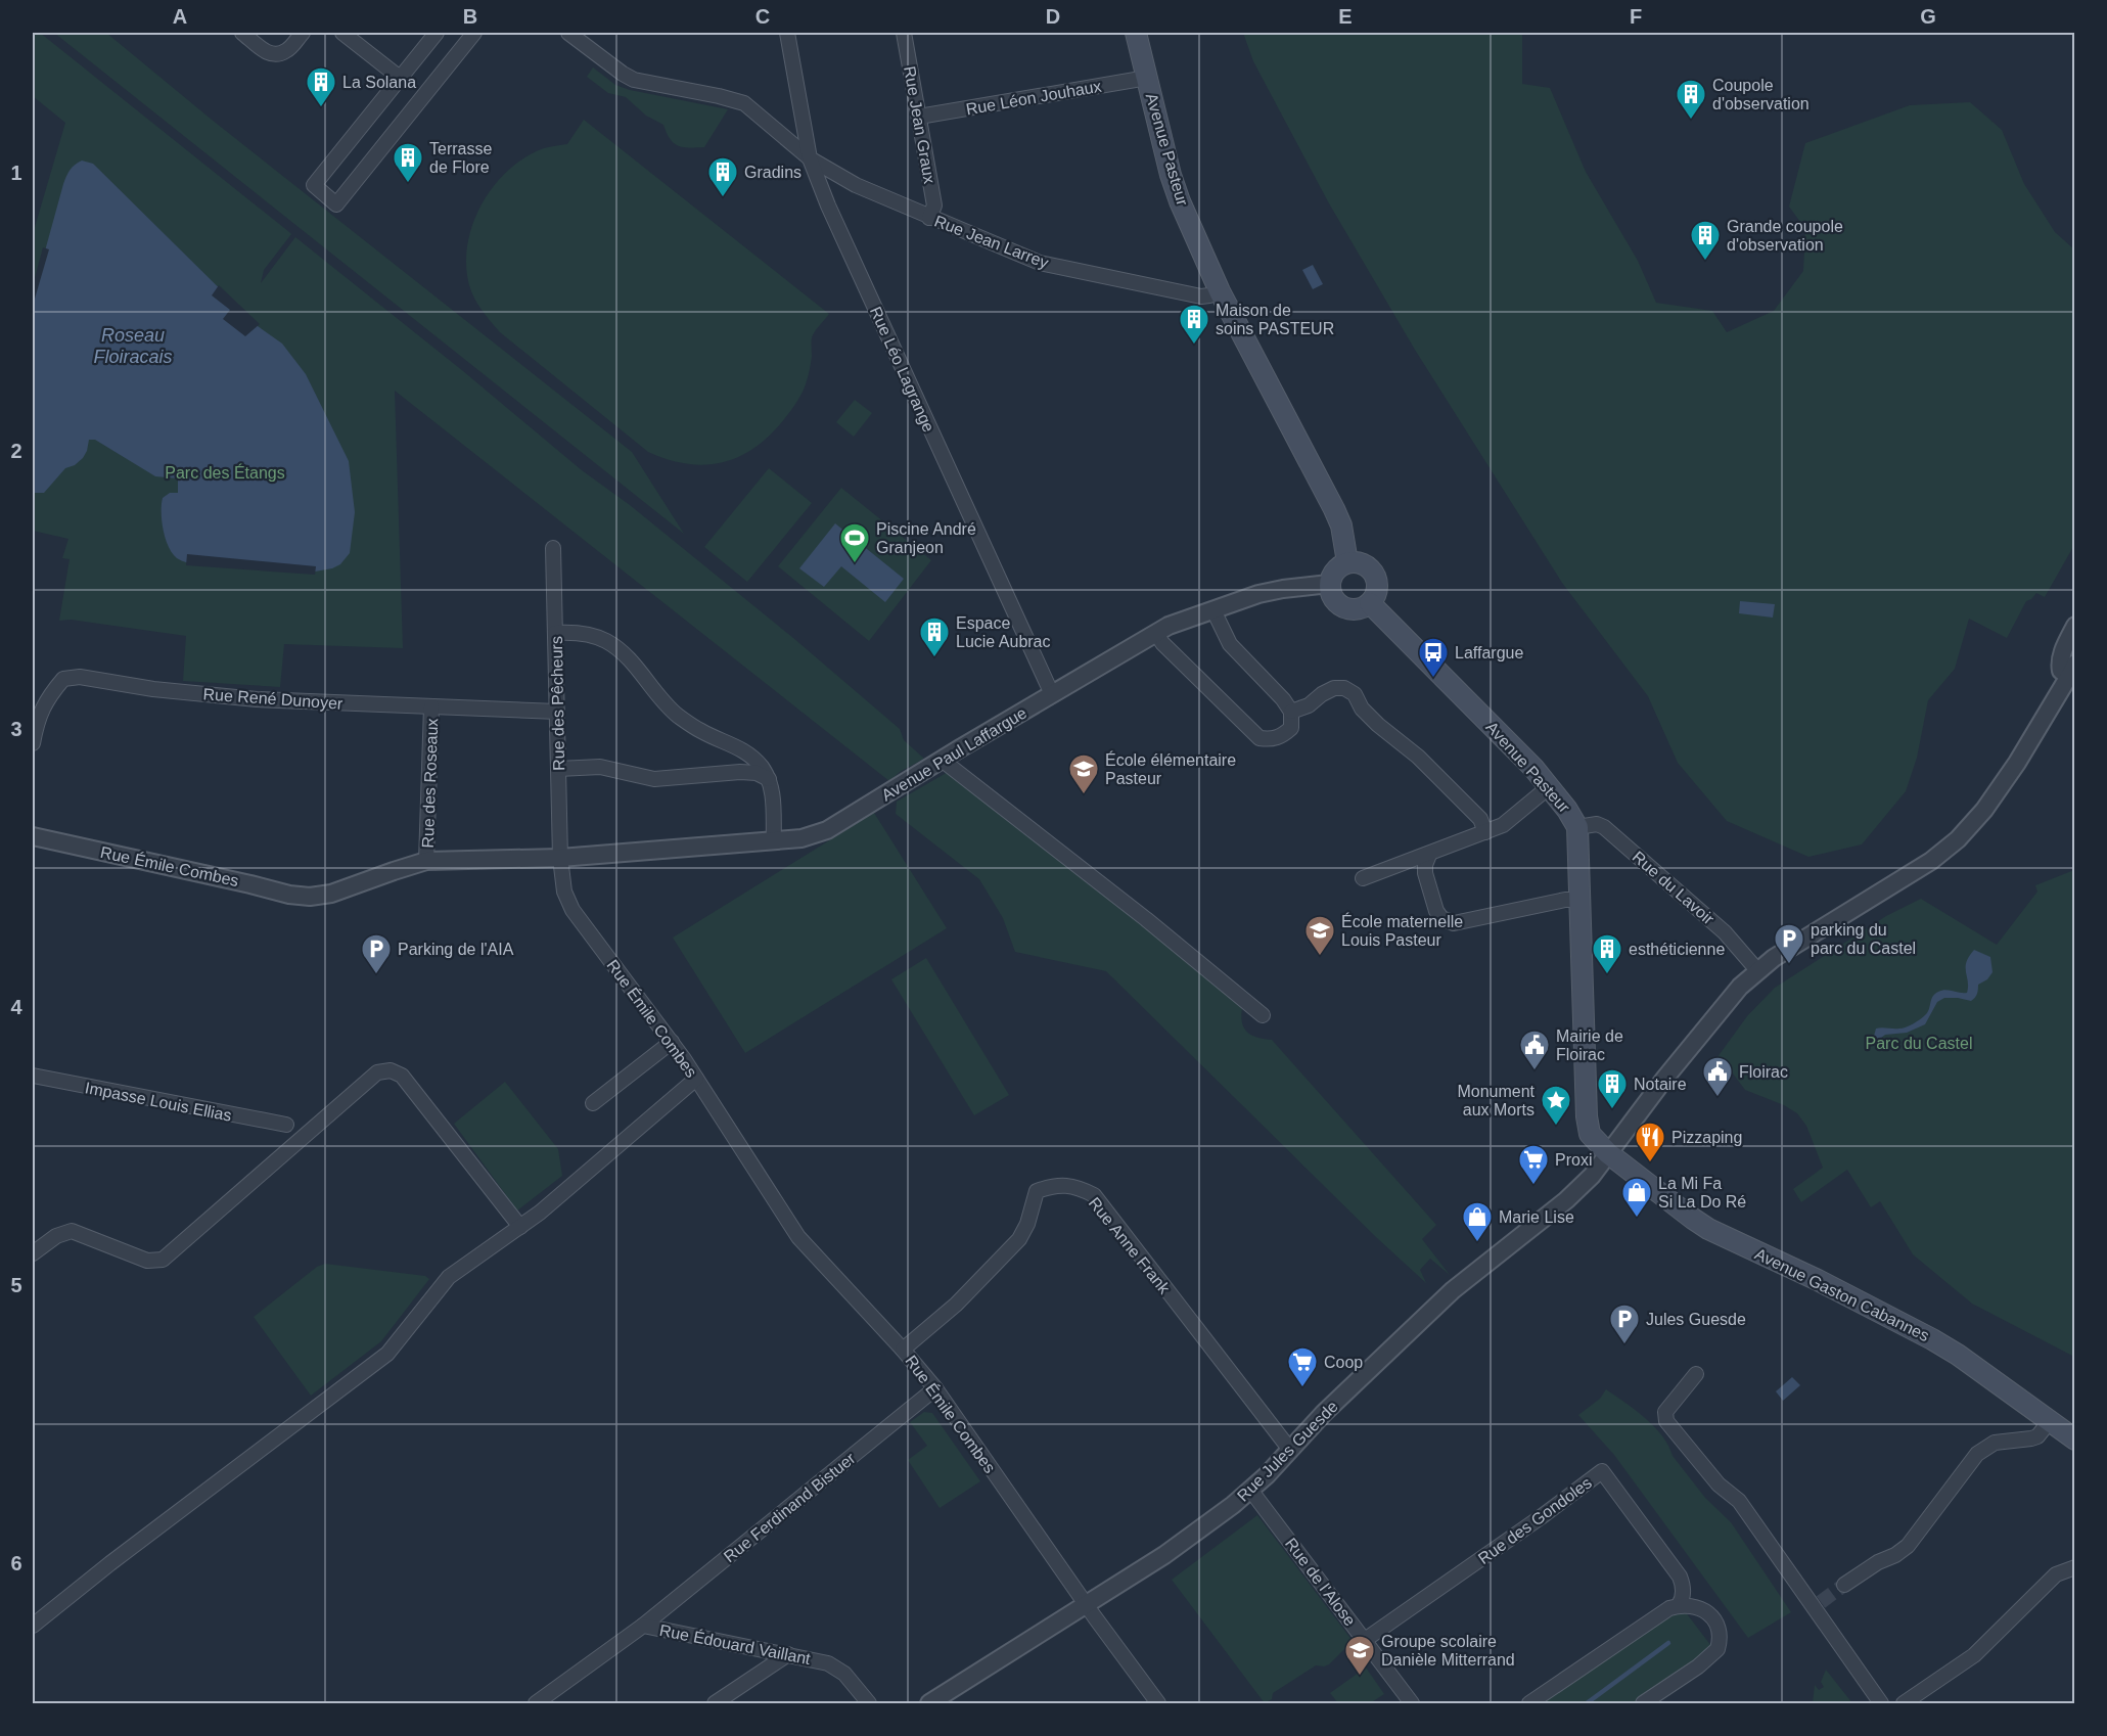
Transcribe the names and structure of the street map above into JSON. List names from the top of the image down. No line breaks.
{"streets":{"main road":["Avenue Pasteur","Avenue Gaston Cabannes"],"street":["Rue Léon Jouhaux","Rue Jean Graux","Rue Jean Larrey","Rue Léo Lagrange","Rue René Dunoyer","Rue des Pêcheurs","Avenue Paul Laffargue","Rue des Roseaux","Rue Émile Combes","Rue du Lavoir","Impasse Louis Ellias","Rue Anne Frank","Rue Jules Guesde","Rue Ferdinand Bistuer","Rue des Gondoles","Rue de l'Alose","Rue Édouard Vaillant"]},"crossings":[["Rue Léon Jouhaux","Rue Jean Graux"],["Rue Léon Jouhaux","Avenue Pasteur"],["Rue Jean Graux","Rue Jean Larrey"],["Avenue Pasteur","Rue Jean Larrey"],["Avenue Pasteur","Avenue Paul Laffargue"],["Avenue Pasteur","Rue du Lavoir"],["Avenue Pasteur","Avenue Gaston Cabannes"],["Avenue Pasteur","Rue Jules Guesde"],["Rue Jean Larrey","Rue Léo Lagrange"],["Rue Léo Lagrange","Avenue Paul Laffargue"],["Rue René Dunoyer","Rue des Pêcheurs"],["Rue René Dunoyer","Rue des Roseaux"],["Rue des Pêcheurs","Avenue Paul Laffargue"],["Rue des Pêcheurs","Rue Émile Combes"],["Avenue Paul Laffargue","Rue Émile Combes"],["Rue des Roseaux","Rue Émile Combes"],["Rue Émile Combes","Rue Anne Frank"],["Rue Émile Combes","Rue Jules Guesde"],["Rue Émile Combes","Rue Ferdinand Bistuer"],["Rue du Lavoir","Rue Jules Guesde"],["Rue Anne Frank","Rue Jules Guesde"],["Avenue Gaston Cabannes","Rue Jules Guesde"],["Rue Jules Guesde","Rue de l'Alose"],["Rue Ferdinand Bistuer","Rue Édouard Vaillant"],["Rue des Gondoles","Rue de l'Alose"]],"water":["Roseau Floiracais"],"parks":["Parc des Étangs","Parc du Castel"],"places":{"building":["La Solana","Coupole d'observation","Terrasse de Flore","Gradins","Grande coupole d'observation","Maison de soins PASTEUR","Espace Lucie Aubrac","esthéticienne","Notaire"],"sports":["Piscine André Granjeon"],"bus stop":["Laffargue"],"school or university":["École élémentaire Pasteur","École maternelle Louis Pasteur","Groupe scolaire Danièle Mitterrand"],"parking":["parking du parc du Castel","Parking de l'AIA","Jules Guesde"],"public building":["Mairie de Floirac","Floirac"],"place":["Monument aux Morts"],"restaurant":["Pizzaping"],"supermarket":["Proxi","Coop"],"shop":["La Mi Fa Si La Do Ré","Marie Lise"]},"grid":{"columns":["A","B","C","D","E","F","G"],"rows":["1","2","3","4","5","6"]}}
